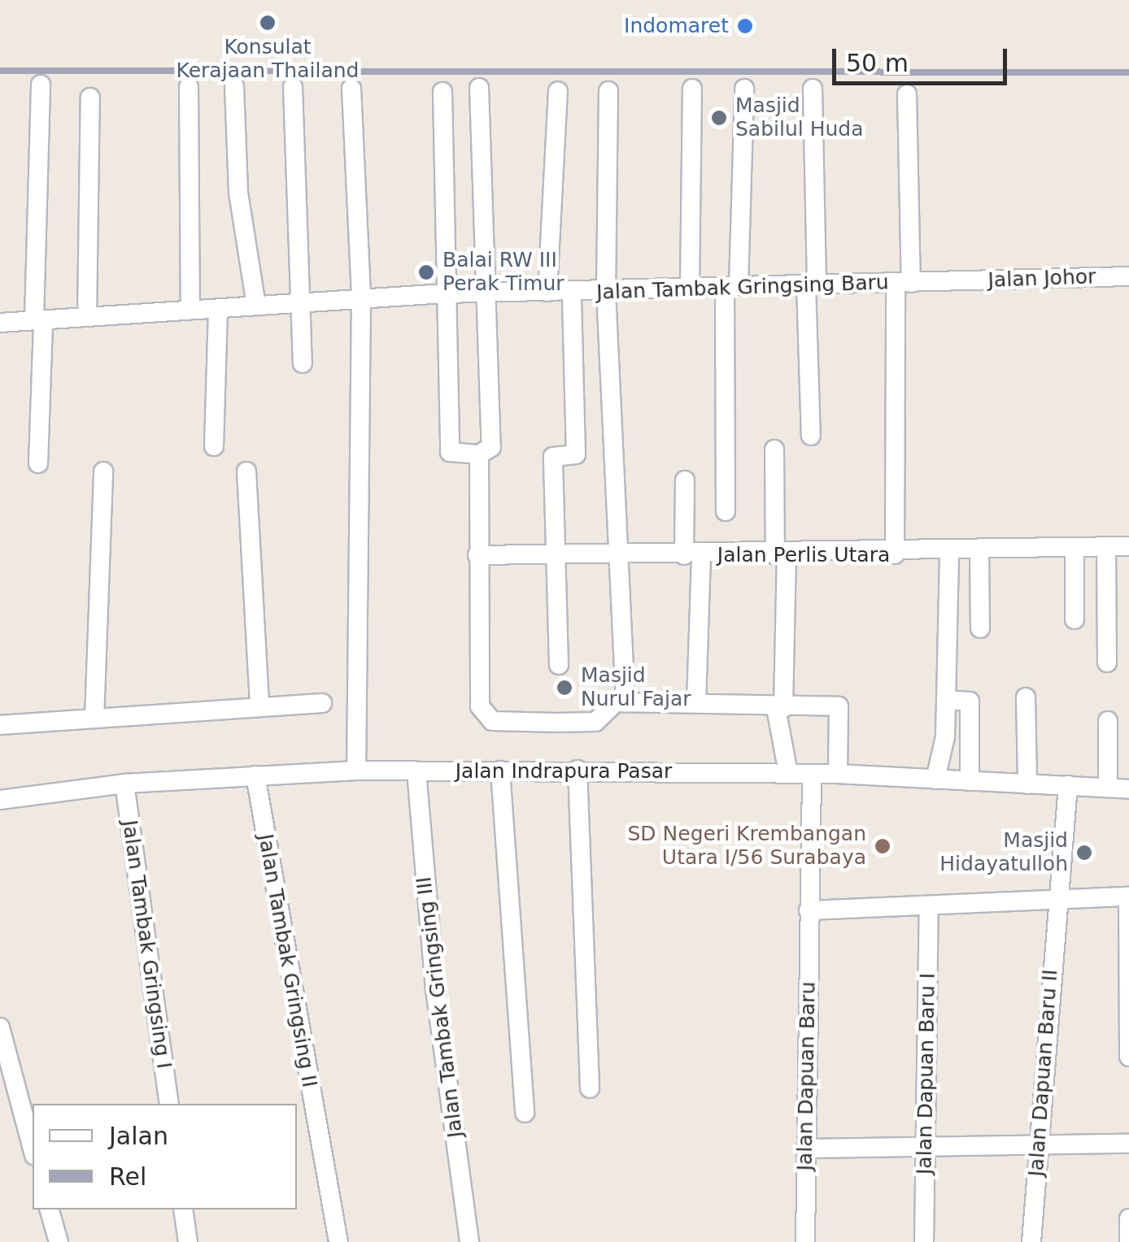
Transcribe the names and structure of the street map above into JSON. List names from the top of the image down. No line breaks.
{"streets":{"street":["Jalan Johor","Jalan Tambak Gringsing Baru","Jalan Perlis Utara","Jalan Indrapura Pasar","Jalan Tambak Gringsing I","Jalan Tambak Gringsing II","Jalan Tambak Gringsing III","Jalan Dapuan Baru II","Jalan Dapuan Baru I","Jalan Dapuan Baru"]},"crossings":[["Jalan Johor","Jalan Tambak Gringsing Baru"],["Jalan Indrapura Pasar","Jalan Tambak Gringsing I"],["Jalan Indrapura Pasar","Jalan Tambak Gringsing II"],["Jalan Indrapura Pasar","Jalan Tambak Gringsing III"],["Jalan Indrapura Pasar","Jalan Dapuan Baru"]],"places":["Konsulat Kerajaan Thailand","Indomaret","Masjid Sabilul Huda","Balai RW III Perak Timur","Masjid Nurul Fajar","SD Negeri Krembangan Utara I/56 Surabaya","Masjid Hidayatulloh"],"legend":["Jalan","Rel"],"scale_bar":"50 m"}
